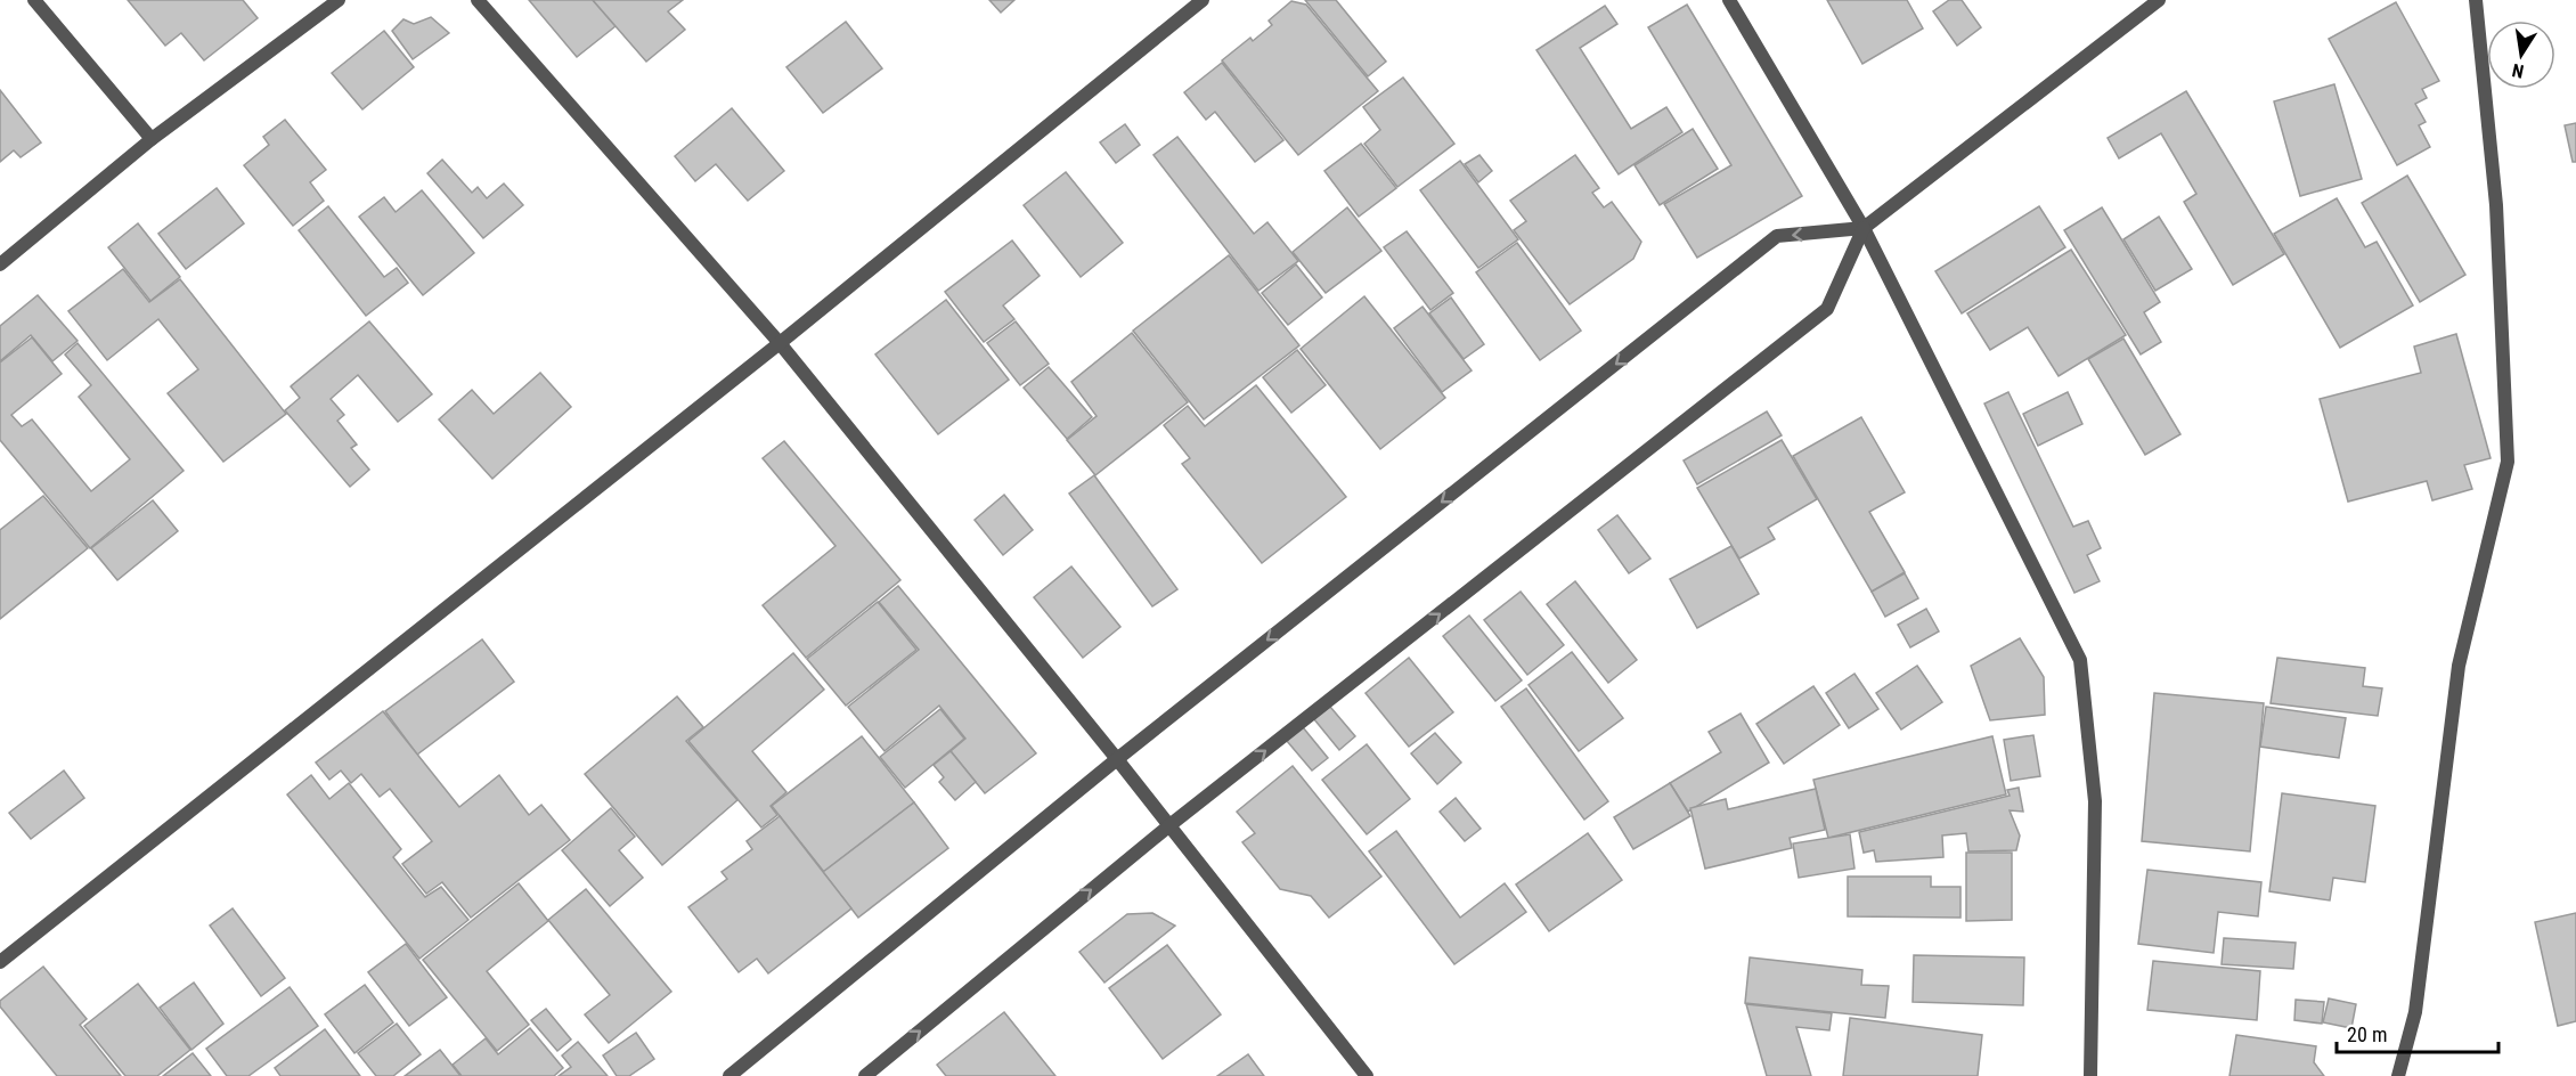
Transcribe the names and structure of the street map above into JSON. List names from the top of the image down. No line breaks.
{"scale_bar":"20 m","north":"bottom"}
